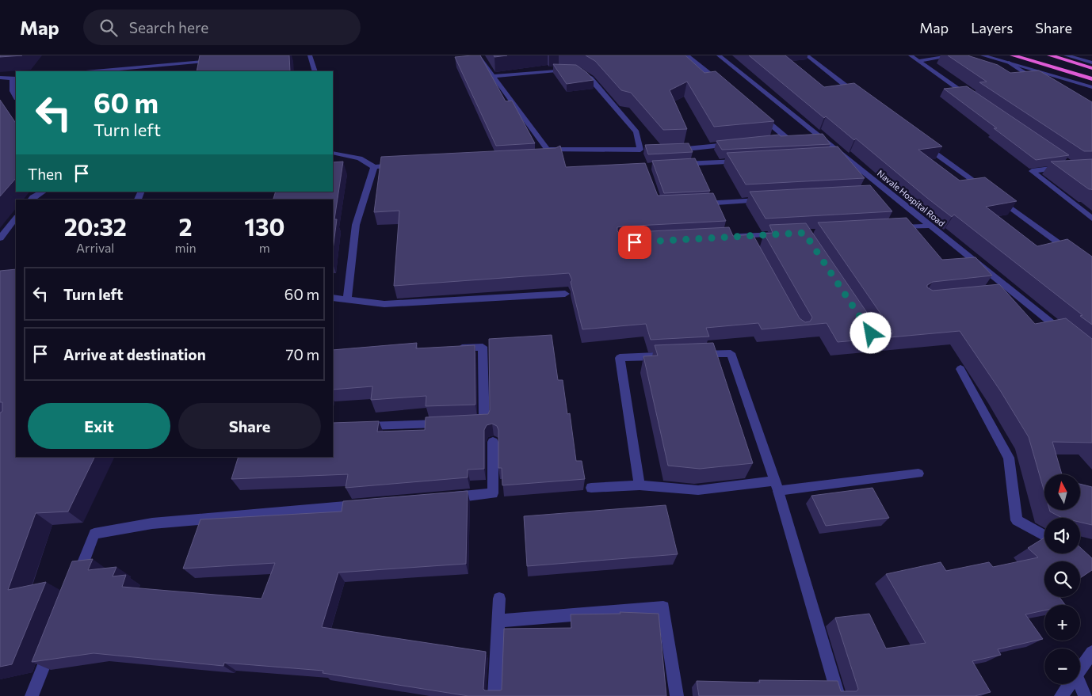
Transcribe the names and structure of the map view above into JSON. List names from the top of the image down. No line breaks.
{"streets":{"street":["Navale Hospital Road"]},"north":"top","page":{"header":"Map","search":"Search here","nav":["Map","Layers","Share"],"turn":["60 m","Turn left"],"then":"Then","eta":["20:32","Arrival","2","min","130","m"],"list":[{"name":"Turn left","value":"60 m"},{"name":"Arrive at destination","value":"70 m"}],"buttons":["Exit","Share"],"map_buttons":["+","−"]}}
